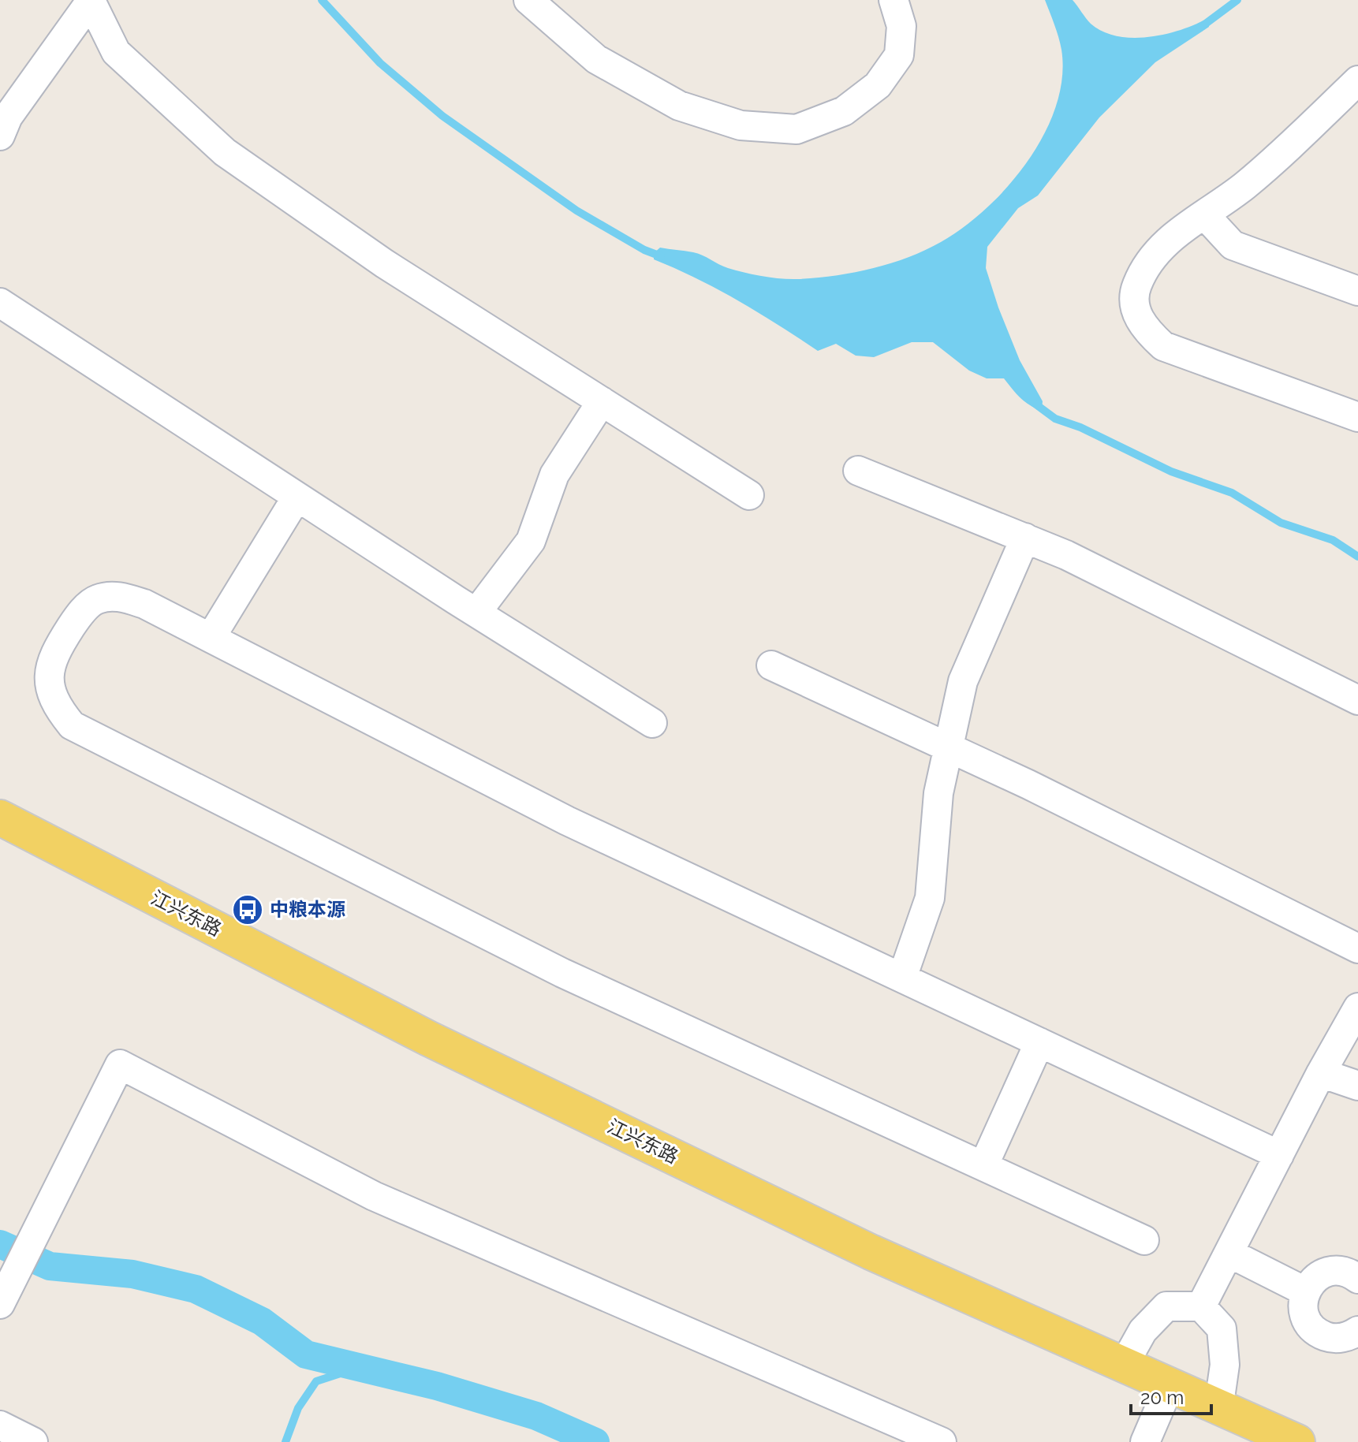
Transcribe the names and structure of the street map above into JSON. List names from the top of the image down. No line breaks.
{"streets":{"main road":["江兴东路"]},"places":{"bus stop":["中粮本源"]},"scale_bar":"20 m"}
